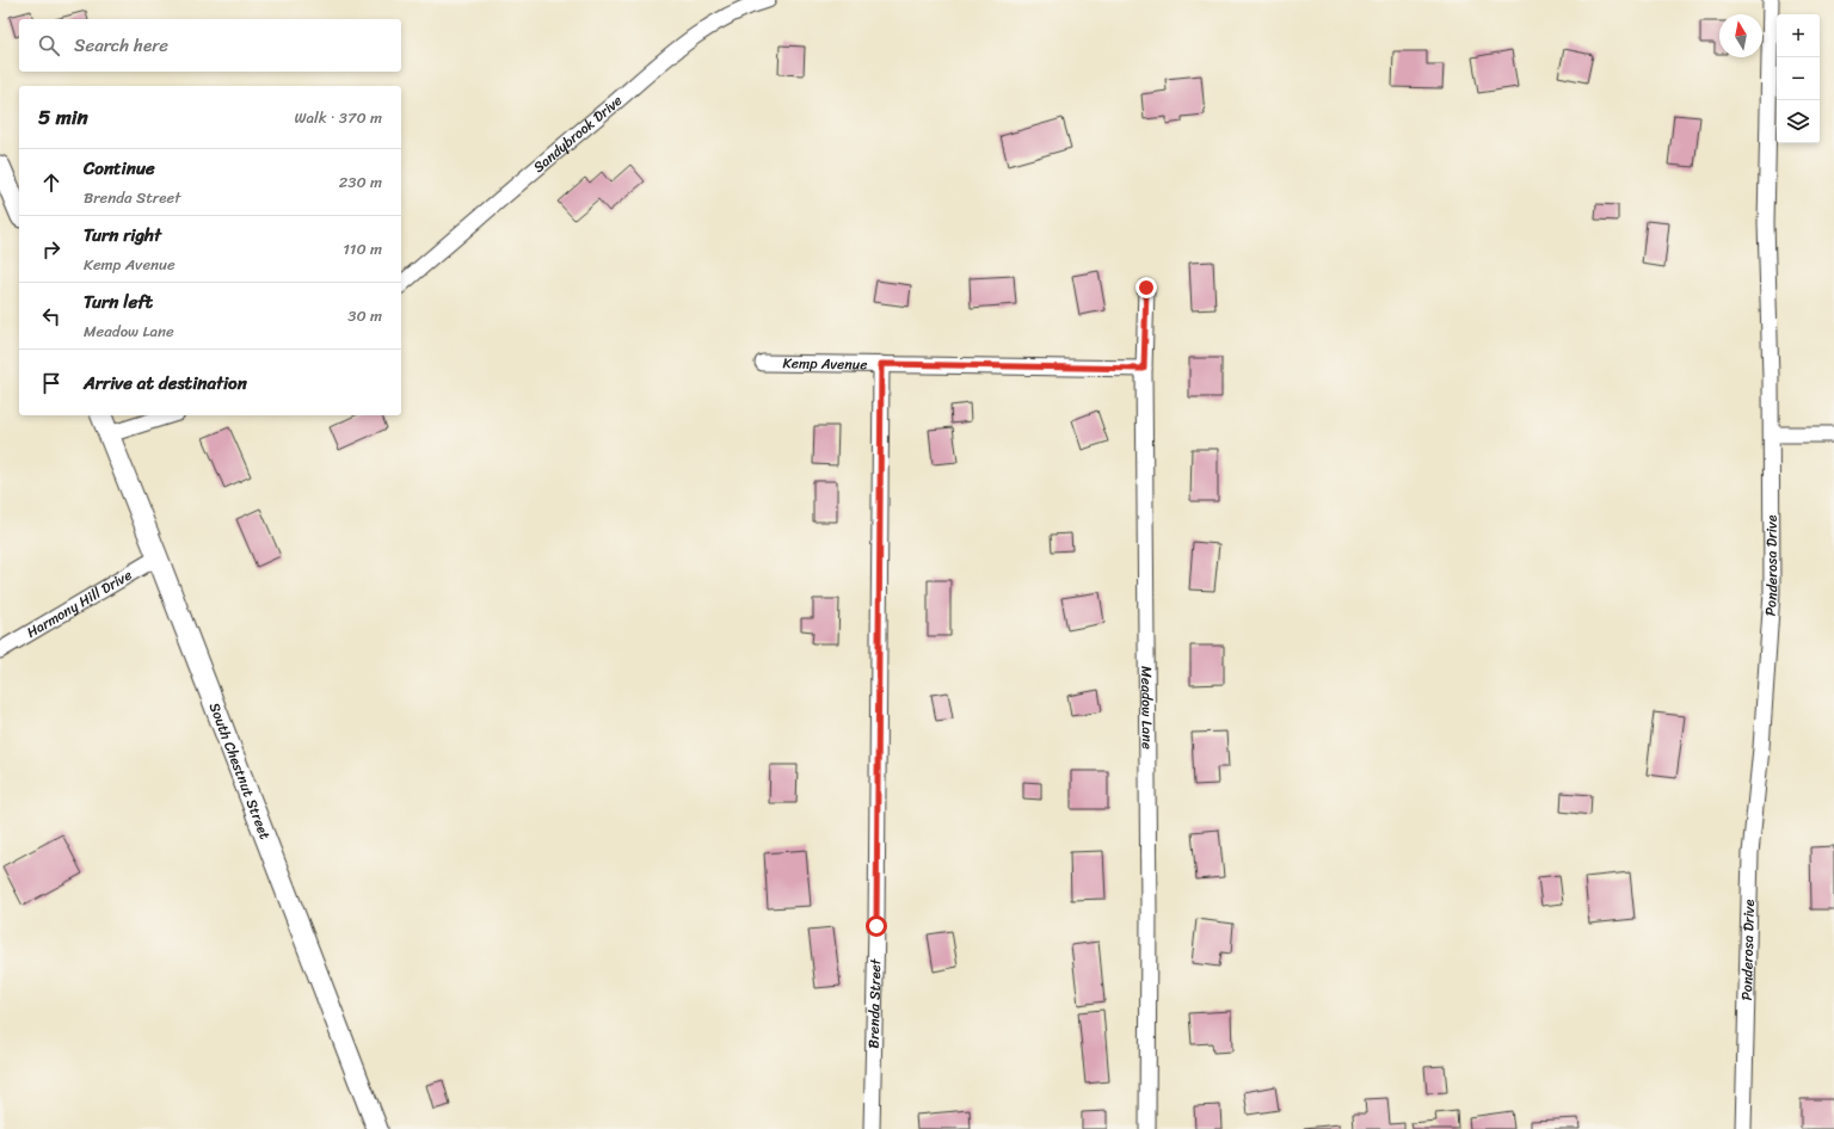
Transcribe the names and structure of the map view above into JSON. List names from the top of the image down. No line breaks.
{"streets":{"main road":["South Chestnut Street"],"street":["Sandybrook Drive","Kemp Avenue","Ponderosa Drive","Harmony Hill Drive","Meadow Lane","Brenda Street"]},"crossings":[["Kemp Avenue","Meadow Lane"],["Kemp Avenue","Brenda Street"],["Harmony Hill Drive","South Chestnut Street"]],"north":"top","page":{"map_buttons":["+","−"],"search":"Search here","heading":["5 min","Walk · 370 m"],"list":[["Continue","Brenda Street","230 m"],["Turn right","Kemp Avenue","110 m"],["Turn left","Meadow Lane","30 m"],"Arrive at destination"]}}
